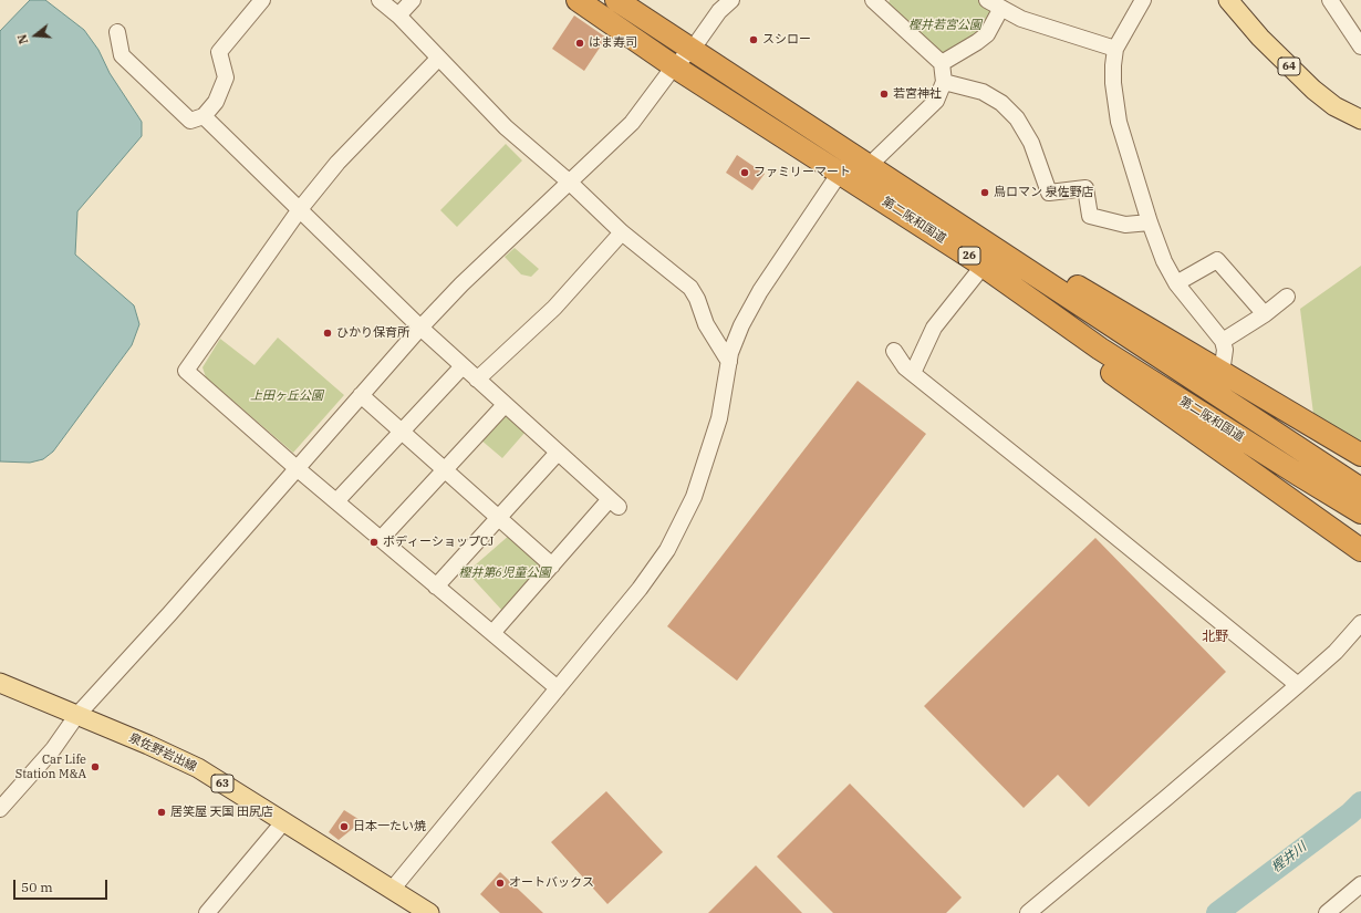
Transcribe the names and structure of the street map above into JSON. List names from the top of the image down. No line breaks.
{"streets":{"highway":["第二阪和国道","26"],"main road":["64","泉佐野岩出線","63"]},"districts":["北野"],"water":["樫井川"],"parks":["樫井若宮公園","上田ヶ丘公園","樫井第6児童公園"],"places":["スシロー","はま寿司","若宮神社","ファミリーマート","鳥ロマン 泉佐野店","ひかり保育所","ボディーショップCJ","Car Life Station M&A","居笑屋 天国 田尻店","日本一たい焼","オートバックス"],"scale_bar":"50 m","north":"left"}
